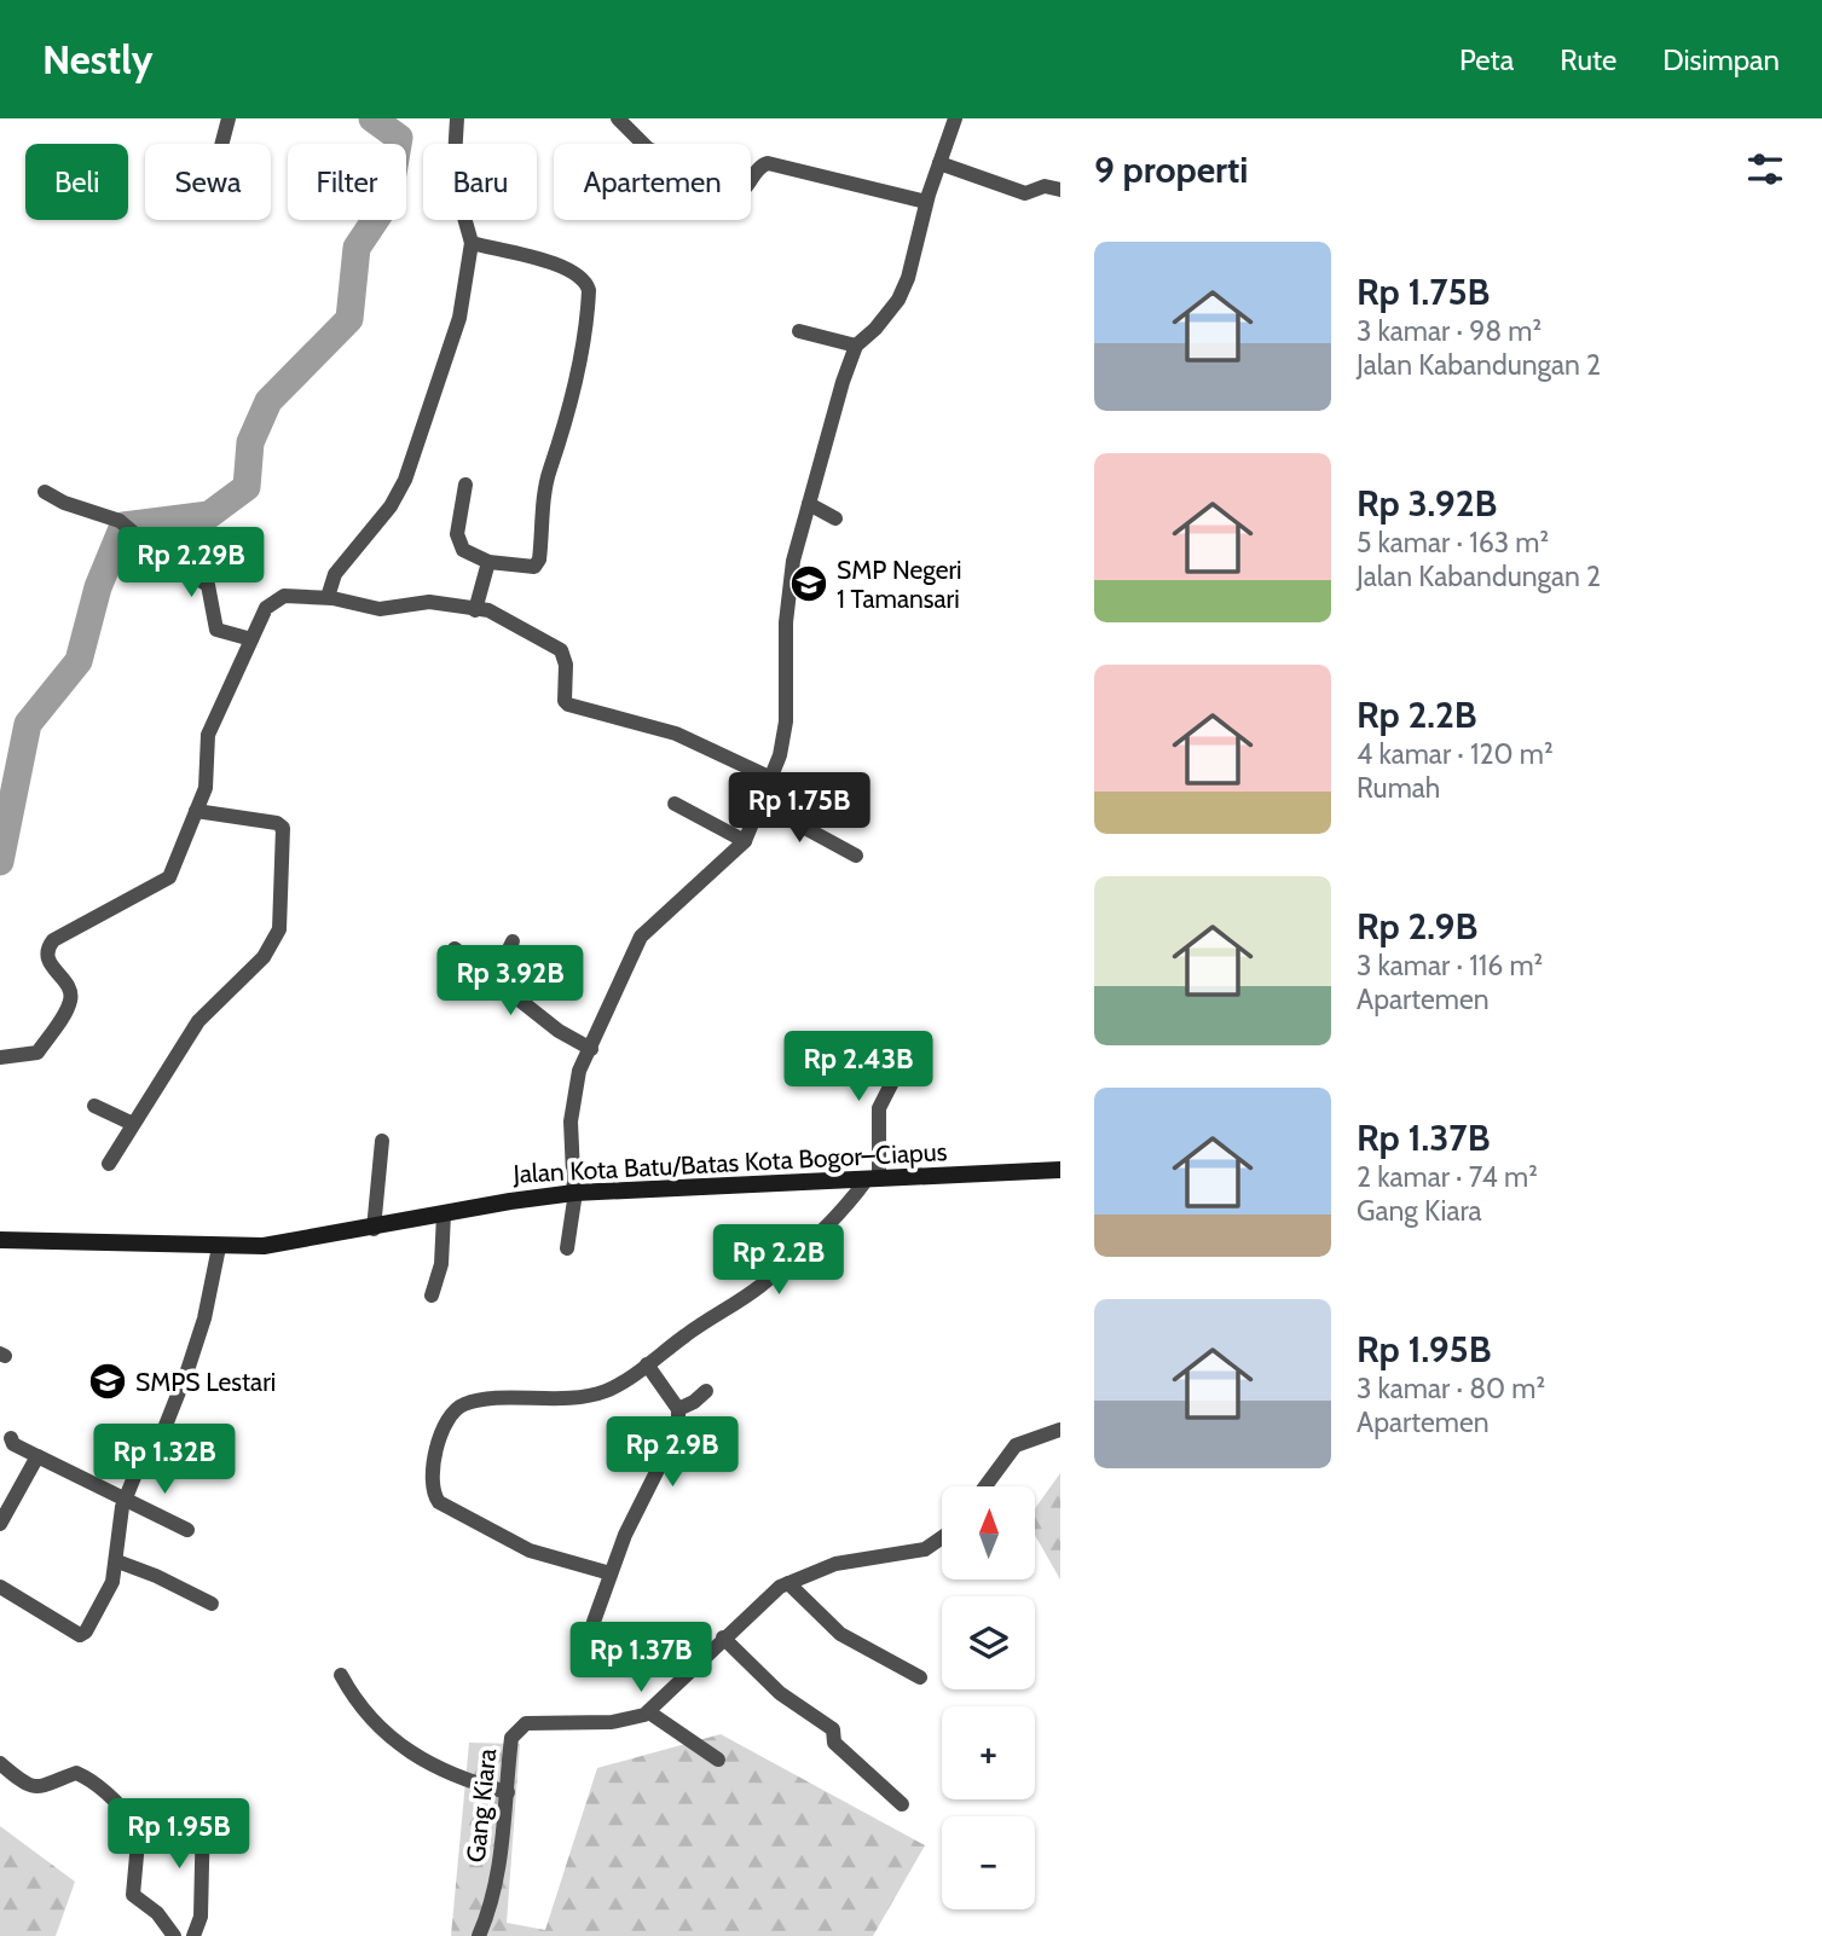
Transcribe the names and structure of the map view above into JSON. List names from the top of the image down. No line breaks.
{"streets":{"main road":["Jalan Kota Batu/Batas Kota Bogor–Ciapus"],"street":["Gang Kiara"]},"places":{"school or university":["SMP Negeri 1 Tamansari","SMPS Lestari"]},"north":"top","page":{"header":"Nestly","nav":["Peta","Rute","Disimpan"],"heading":"9 properti","chip":["Beli","Sewa","Filter","Baru","Apartemen"],"list":[{"name":"Rp 1.75B","note":"3 kamar · 98 m² · Jalan Kabandungan 2"},{"name":"Rp 3.92B","note":"5 kamar · 163 m² · Jalan Kabandungan 2"},{"name":"Rp 2.2B","note":"4 kamar · 120 m² · Rumah"},{"name":"Rp 2.9B","note":"3 kamar · 116 m² · Apartemen"},{"name":"Rp 1.37B","note":"2 kamar · 74 m² · Gang Kiara"},{"name":"Rp 1.95B","note":"3 kamar · 80 m² · Apartemen"}],"price":["Rp 2.29B","Rp 1.75B","Rp 3.92B","Rp 2.43B","Rp 2.2B","Rp 2.9B","Rp 1.32B","Rp 1.37B","Rp 1.95B"],"map_buttons":["+","−"]}}
